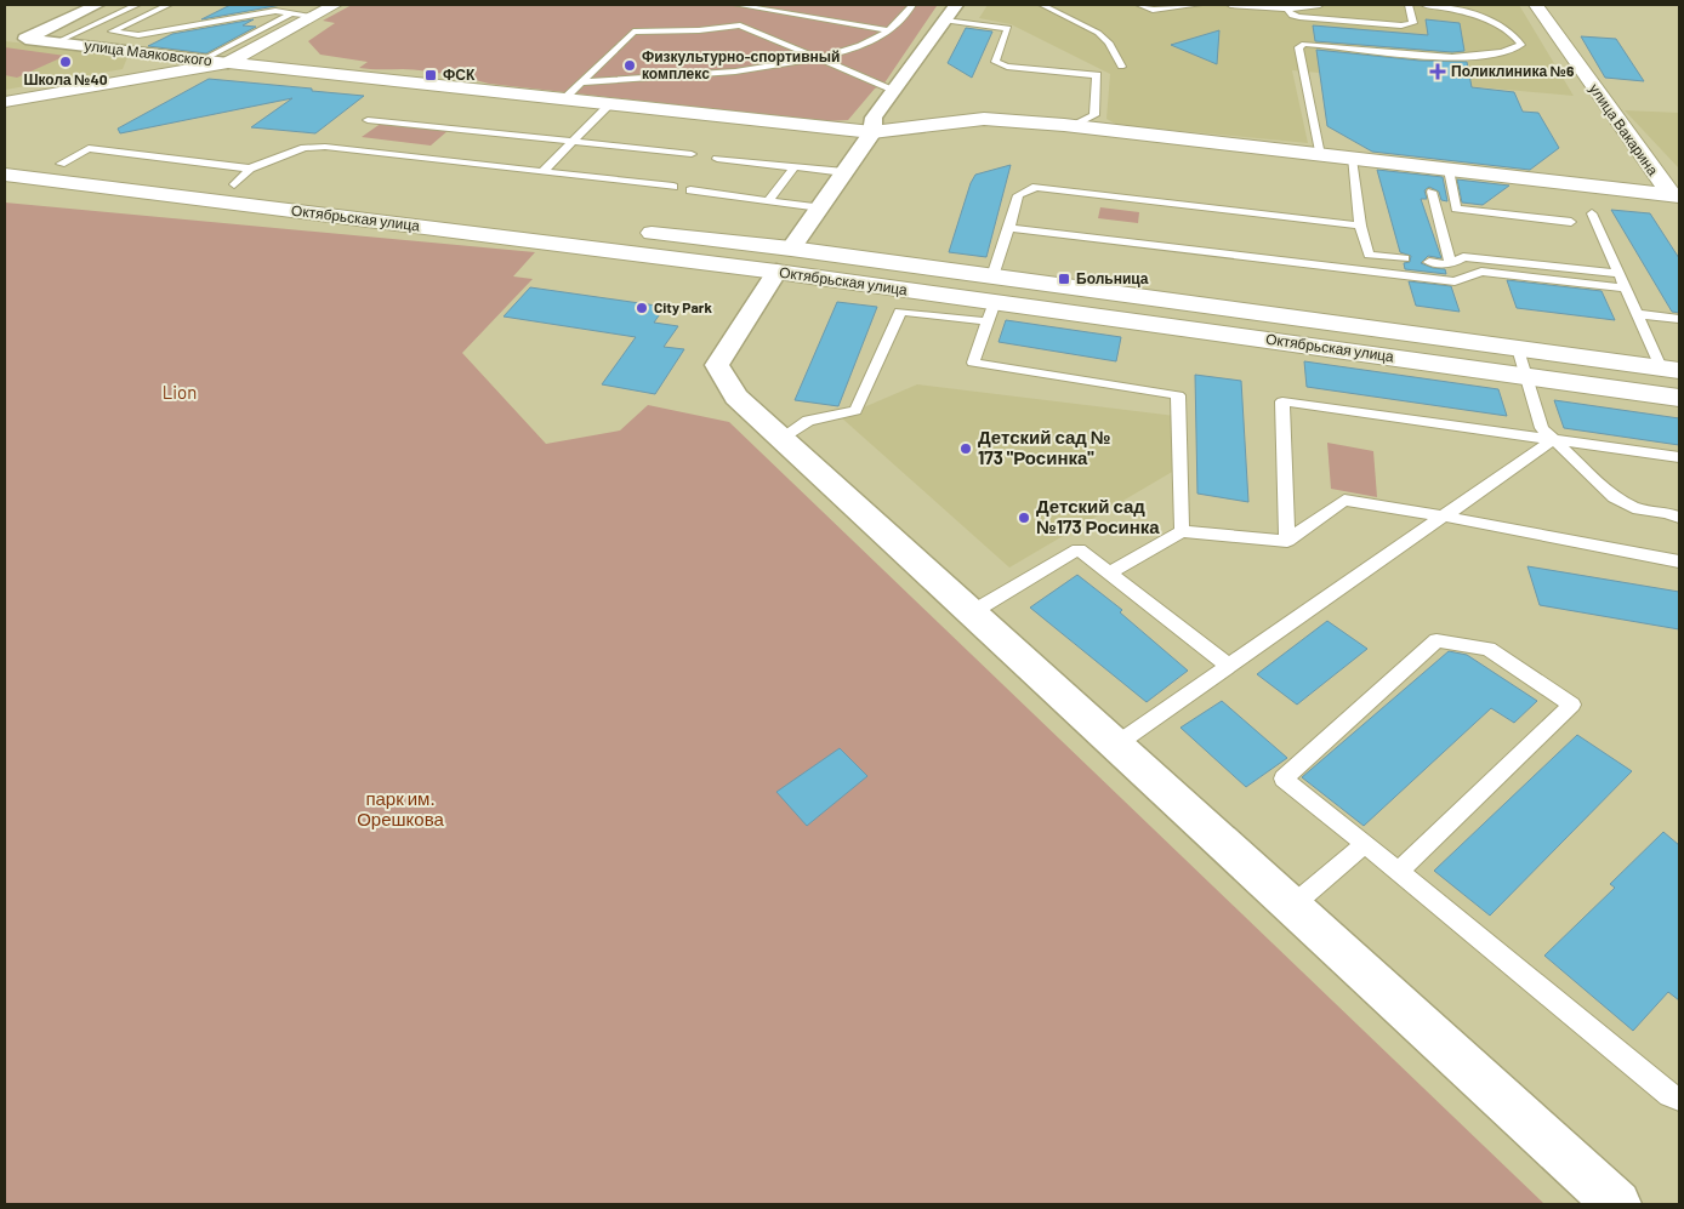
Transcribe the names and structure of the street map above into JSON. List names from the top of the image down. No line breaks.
{"streets":{"street":["улица Маяковского","улица Вакарина","Октябрьская улица"]},"parks":["Lion","парк им. Орешкова"],"places":{"other":["Школа №40","Физкультурно-спортивный комплекс","City Park","Детский сад № 173 \"Росинка\"","Детский сад №173 Росинка"],"health":["Поликлиника №6"],"transit":["ФСК","Больница"]}}
